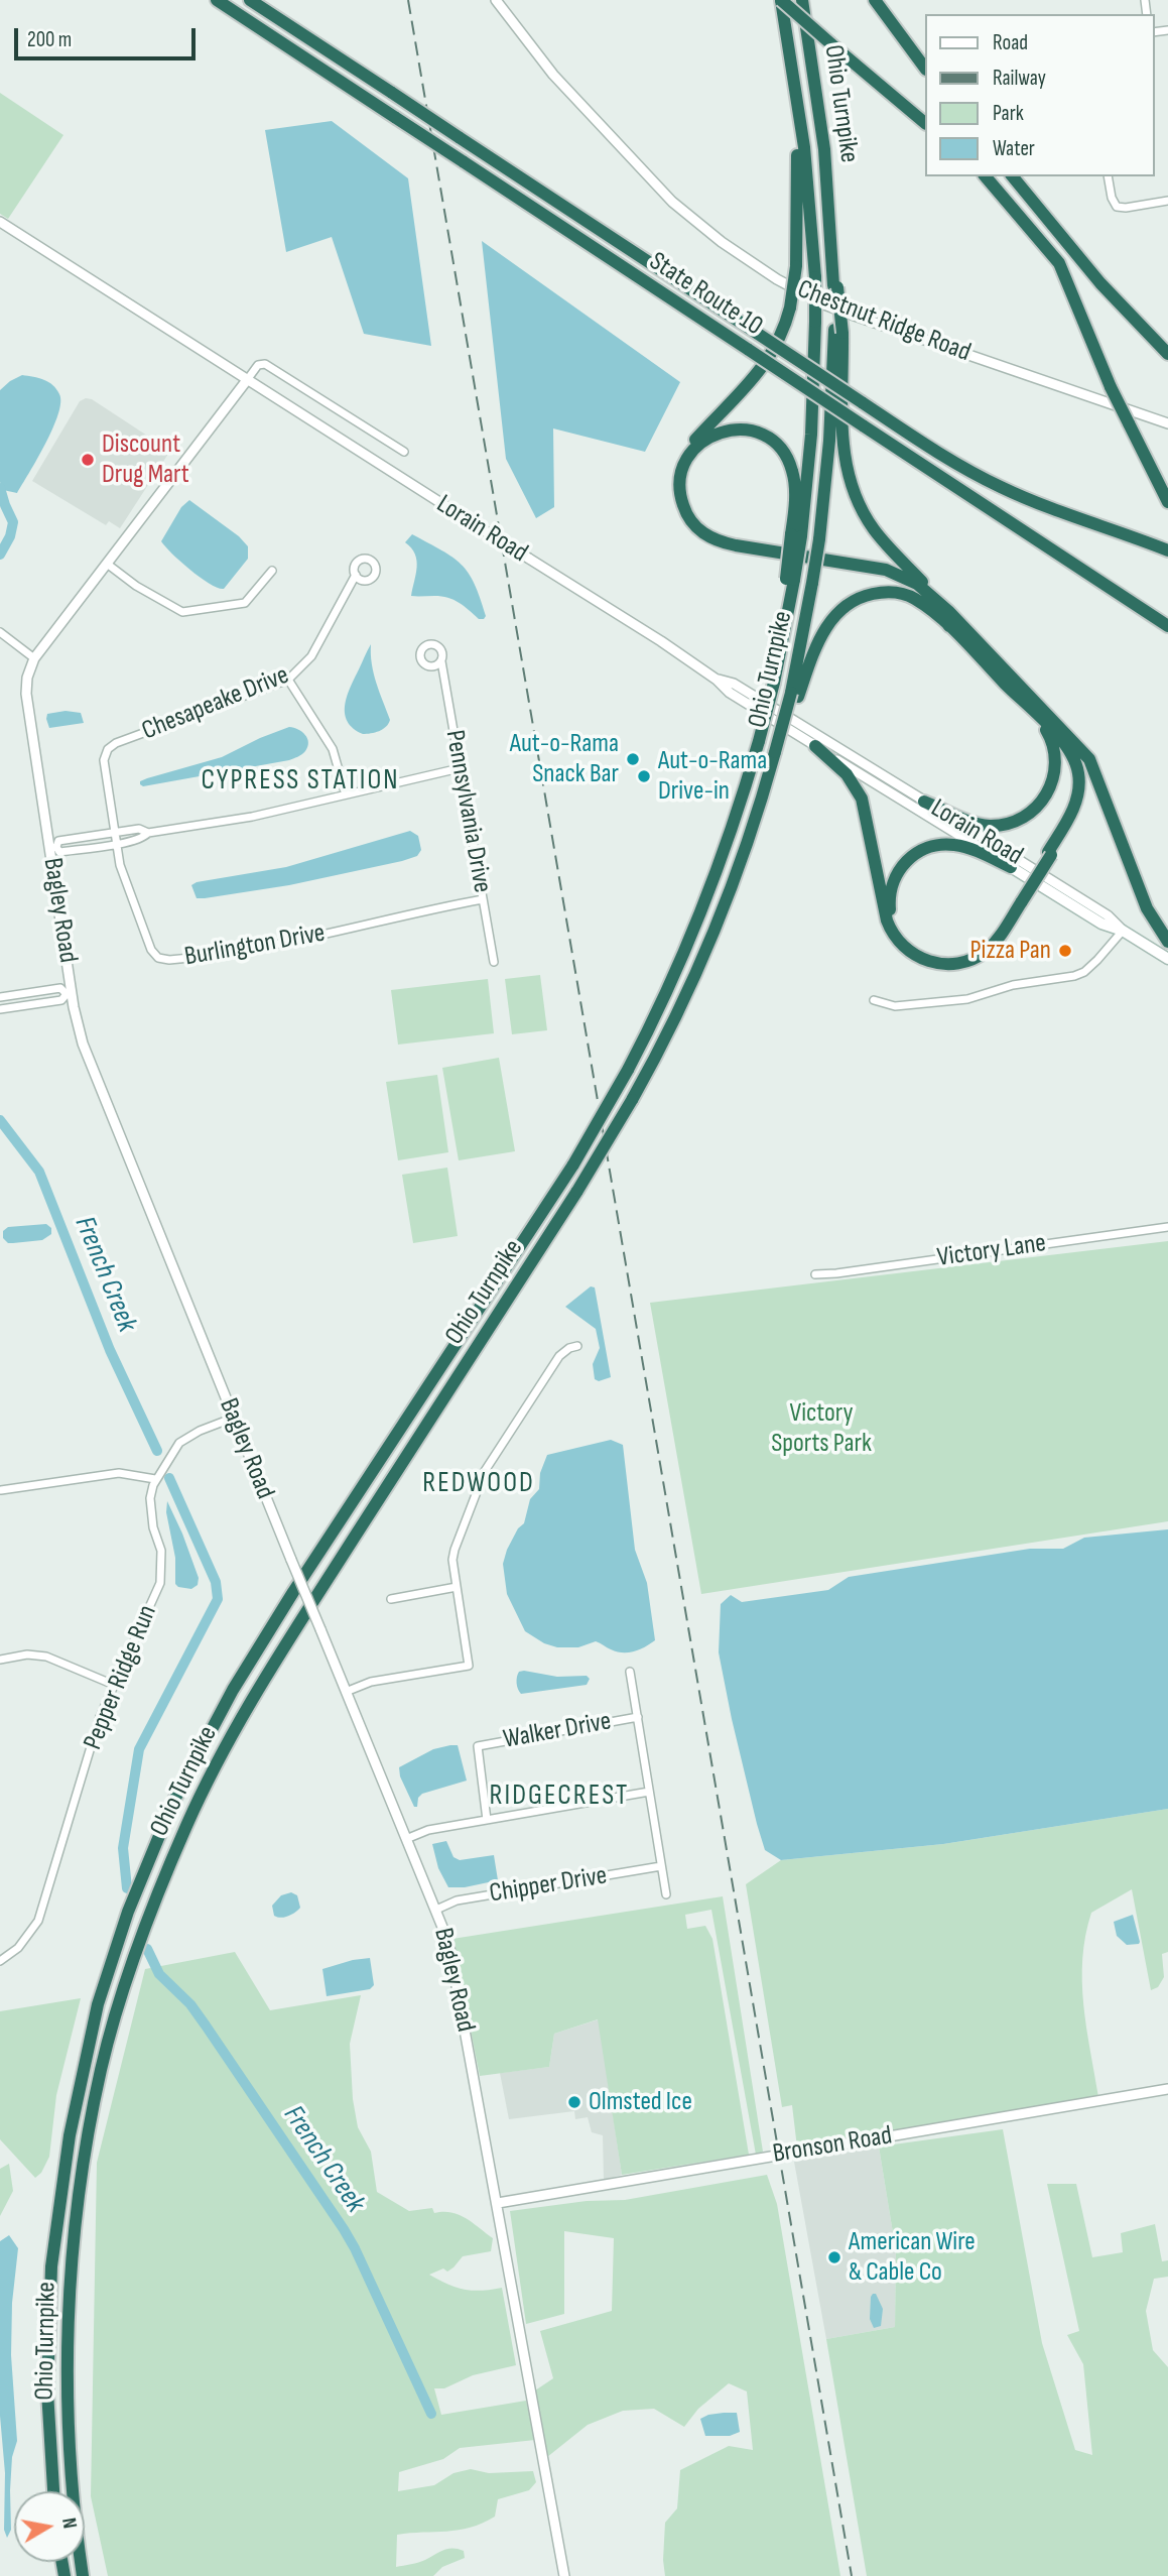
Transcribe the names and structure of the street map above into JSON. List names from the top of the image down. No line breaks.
{"streets":{"highway":["Ohio Turnpike","State Route 10"],"main road":["Lorain Road"],"street":["Chestnut Ridge Road","Chesapeake Drive","Pennsylvania Drive","Bagley Road","Burlington Drive","Victory Lane","Pepper Ridge Run","Walker Drive","Chipper Drive","Bronson Road"]},"crossings":[["Lorain Road","Bagley Road"],["Chesapeake Drive","Burlington Drive"],["Pennsylvania Drive","Burlington Drive"],["Bagley Road","Pepper Ridge Run"],["Bagley Road","Chipper Drive"],["Bagley Road","Bronson Road"]],"districts":["CYPRESS STATION","REDWOOD","RIDGECREST"],"water":["French Creek"],"parks":["Victory Sports Park"],"places":["Discount Drug Mart","Aut-o-Rama Snack Bar","Aut-o-Rama Drive-in","Pizza Pan","Olmsted Ice","American Wire & Cable Co"],"legend":["Road","Railway","Park","Water"],"scale_bar":"200 m","north":"right"}
